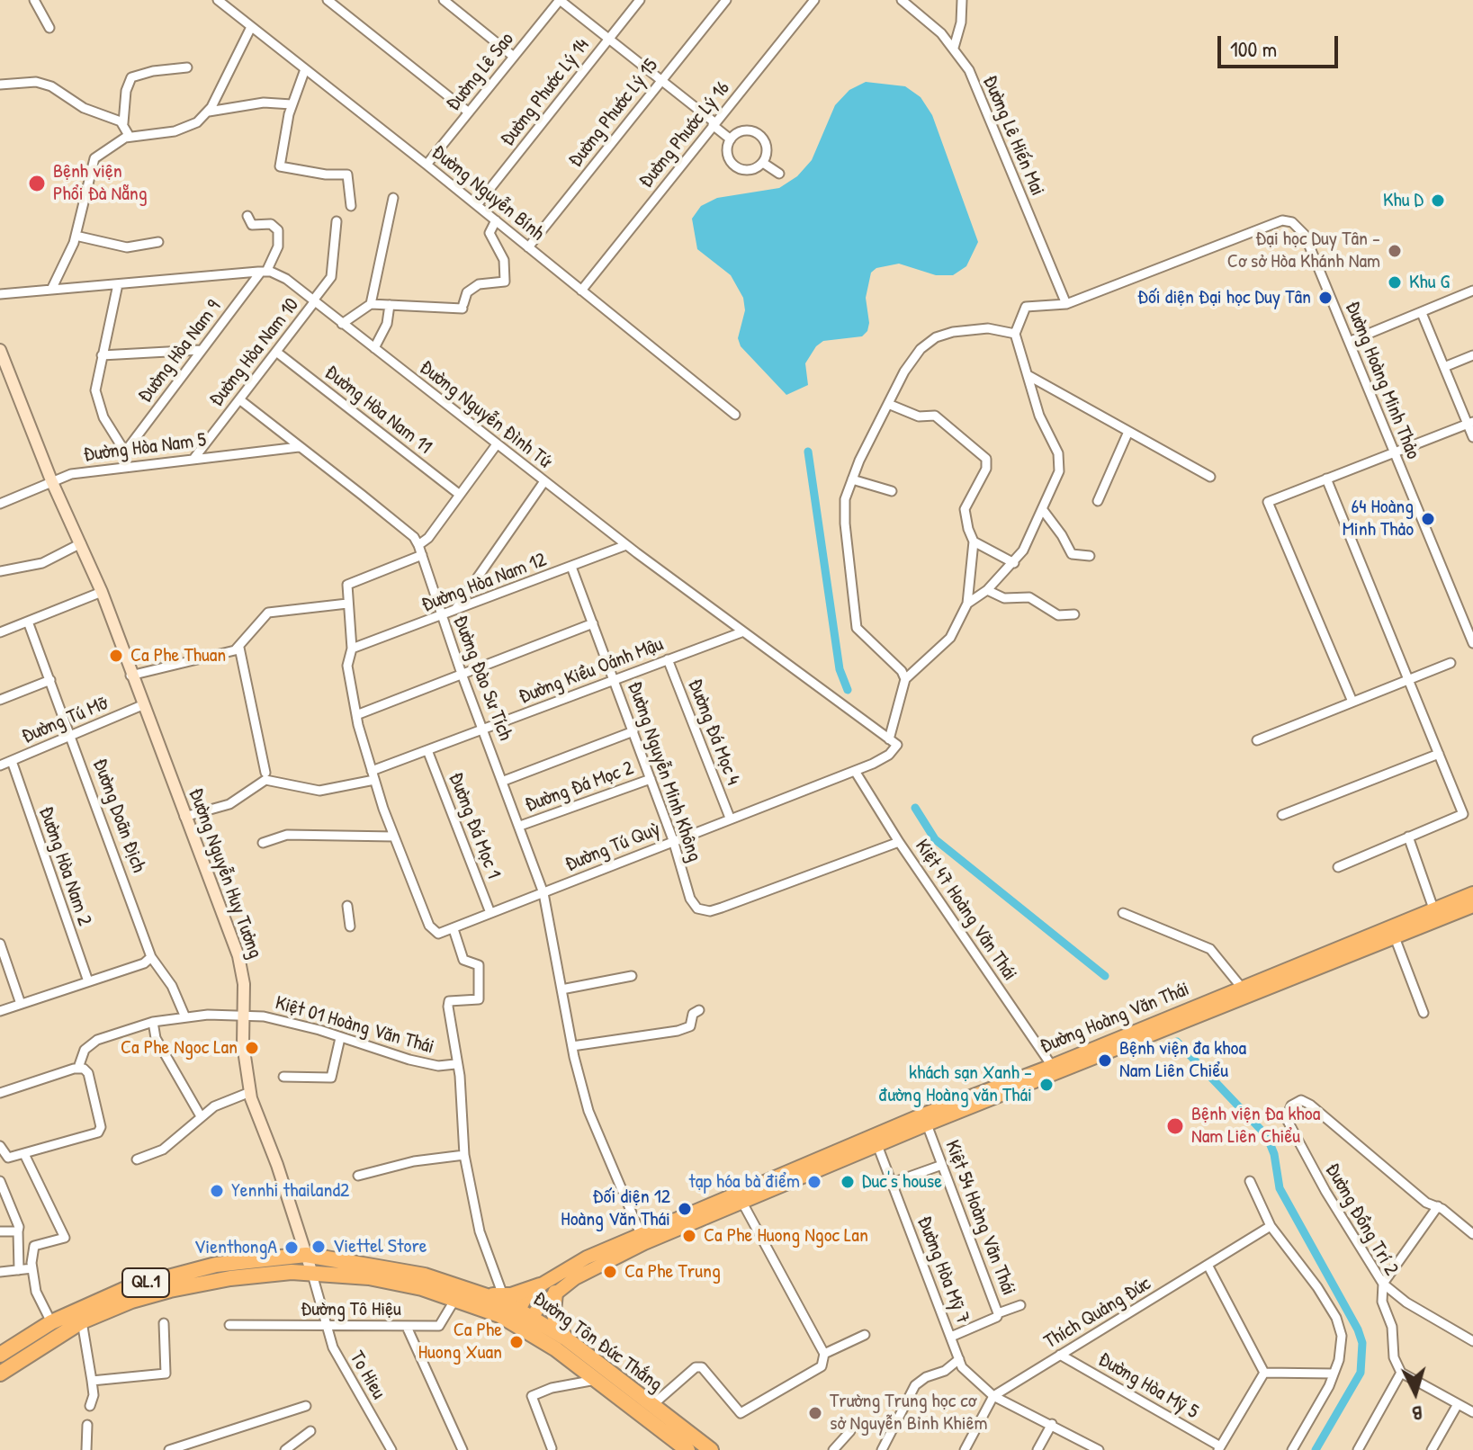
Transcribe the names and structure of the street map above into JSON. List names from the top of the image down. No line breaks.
{"streets":{"highway":["QL.1","Đường Tôn Đức Thắng"],"main road":["Đường Hoàng Văn Thái"],"street":["Đường Lê Sao","Đường Phước Lý 14","Đường Phước Lý 15","Đường Phước Lý 16","Đường Lê Hiến Mai","Đường Nguyễn Bính","Đường Hòa Nam 9","Đường Hòa Nam 10","Đường Hoàng Minh Thảo","Đường Hòa Nam 11","Đường Nguyễn Đình Tứ","Đường Hòa Nam 5","Đường Hòa Nam 12","Đường Kiều Oánh Mậu","Đường Đào Sư Tích","Đường Tú Mỡ","Đường Đá Mọc 4","Đường Nguyễn Minh Không","Đường Đá Mọc 2","Đường Doãn Địch","Đường Đá Mọc 1","Đường Tú Quỳ","Đường Hòa Nam 2","Đường Nguyễn Huy Tưởng","Kiệt 47 Hoàng Văn Thái","Kiệt 01 Hoàng Văn Thái","Kiệt 54 Hoàng Văn Thái","Đường Đồng Trí 2","Đường Hòa Mỹ 7","Đường Tô Hiệu","Thích Quảng Đức","To Hieu","Đường Hòa Mỹ 5"]},"crossings":[["Đường Lê Sao","Đường Nguyễn Bính"],["Đường Phước Lý 14","Đường Nguyễn Bính"],["Đường Phước Lý 15","Đường Nguyễn Bính"],["Đường Phước Lý 16","Đường Nguyễn Bính"],["Đường Lê Hiến Mai","Đường Hoàng Minh Thảo"],["Đường Hòa Nam 9","Đường Nguyễn Đình Tứ"],["Đường Hòa Nam 10","Đường Hòa Nam 11"],["Đường Hòa Nam 10","Đường Nguyễn Đình Tứ"],["Đường Hòa Nam 10","Đường Hòa Nam 5"],["Đường Hòa Nam 10","Đường Đào Sư Tích"],["Đường Nguyễn Đình Tứ","Đường Hòa Nam 12"],["Đường Nguyễn Đình Tứ","Đường Kiều Oánh Mậu"],["Đường Nguyễn Đình Tứ","Đường Tú Quỳ"],["Đường Hòa Nam 5","Đường Đào Sư Tích"],["Đường Hòa Nam 5","Đường Nguyễn Huy Tưởng"],["Đường Hòa Nam 12","Đường Đào Sư Tích"],["Đường Hòa Nam 12","Đường Nguyễn Minh Không"],["Đường Kiều Oánh Mậu","Đường Đào Sư Tích"],["Đường Kiều Oánh Mậu","Đường Đá Mọc 4"],["Đường Kiều Oánh Mậu","Đường Nguyễn Minh Không"],["Đường Kiều Oánh Mậu","Đường Đá Mọc 1"],["Đường Kiều Oánh Mậu","Đường Nguyễn Huy Tưởng"],["Đường Đào Sư Tích","Đường Đá Mọc 2"],["Đường Đào Sư Tích","Đường Tú Quỳ"],["Đường Đào Sư Tích","Đường Hoàng Văn Thái"],["Đường Tú Mỡ","Đường Doãn Địch"],["Đường Tú Mỡ","Đường Hòa Nam 2"],["Đường Tú Mỡ","Đường Nguyễn Huy Tưởng"],["Đường Đá Mọc 4","Đường Tú Quỳ"],["Đường Nguyễn Minh Không","Đường Đá Mọc 2"],["Đường Nguyễn Minh Không","Đường Tú Quỳ"],["Đường Nguyễn Minh Không","Kiệt 47 Hoàng Văn Thái"],["Đường Doãn Địch","Kiệt 01 Hoàng Văn Thái"],["Đường Đá Mọc 1","Đường Tú Quỳ"],["Đường Tú Quỳ","Kiệt 47 Hoàng Văn Thái"],["Đường Tú Quỳ","Kiệt 01 Hoàng Văn Thái"],["Đường Nguyễn Huy Tưởng","Kiệt 01 Hoàng Văn Thái"],["Đường Nguyễn Huy Tưởng","Đường Tôn Đức Thắng"],["Đường Nguyễn Huy Tưởng","To Hieu"],["Kiệt 47 Hoàng Văn Thái","Đường Hoàng Văn Thái"],["Đường Hoàng Văn Thái","Kiệt 54 Hoàng Văn Thái"],["Đường Hoàng Văn Thái","Đường Hòa Mỹ 7"],["Đường Hoàng Văn Thái","Đường Tôn Đức Thắng"],["Kiệt 54 Hoàng Văn Thái","Đường Hòa Mỹ 7"],["Đường Hòa Mỹ 7","Thích Quảng Đức"],["Đường Tô Hiệu","Đường Tôn Đức Thắng"],["Đường Tô Hiệu","To Hieu"],["Thích Quảng Đức","Đường Hòa Mỹ 5"],["Đường Tôn Đức Thắng","To Hieu"]],"places":["Bệnh viện Phổi Đà Nẵng","Khu D","Đại học Duy Tân - Cơ sở Hòa Khánh Nam","Khu G","Đối diện Đại học Duy Tân","64 Hoàng Minh Thảo","Ca Phe Thuan","Ca Phe Ngoc Lan","Bệnh viện đa khoa Nam Liên Chiểu","khách sạn Xanh - đường Hoàng văn Thái","Bệnh viện Đa khoa Nam Liên Chiểu","tạp hóa bà điểm","Duc's house","Yennhi thailand2","Đối diện 12 Hoàng Văn Thái","Ca Phe Huong Ngoc Lan","Viettel Store","VienthongA","Ca Phe Trung","Ca Phe Huong Xuan","Trường Trung học cơ sở Nguyễn Bỉnh Khiêm"],"scale_bar":"100 m","north":"bottom"}
